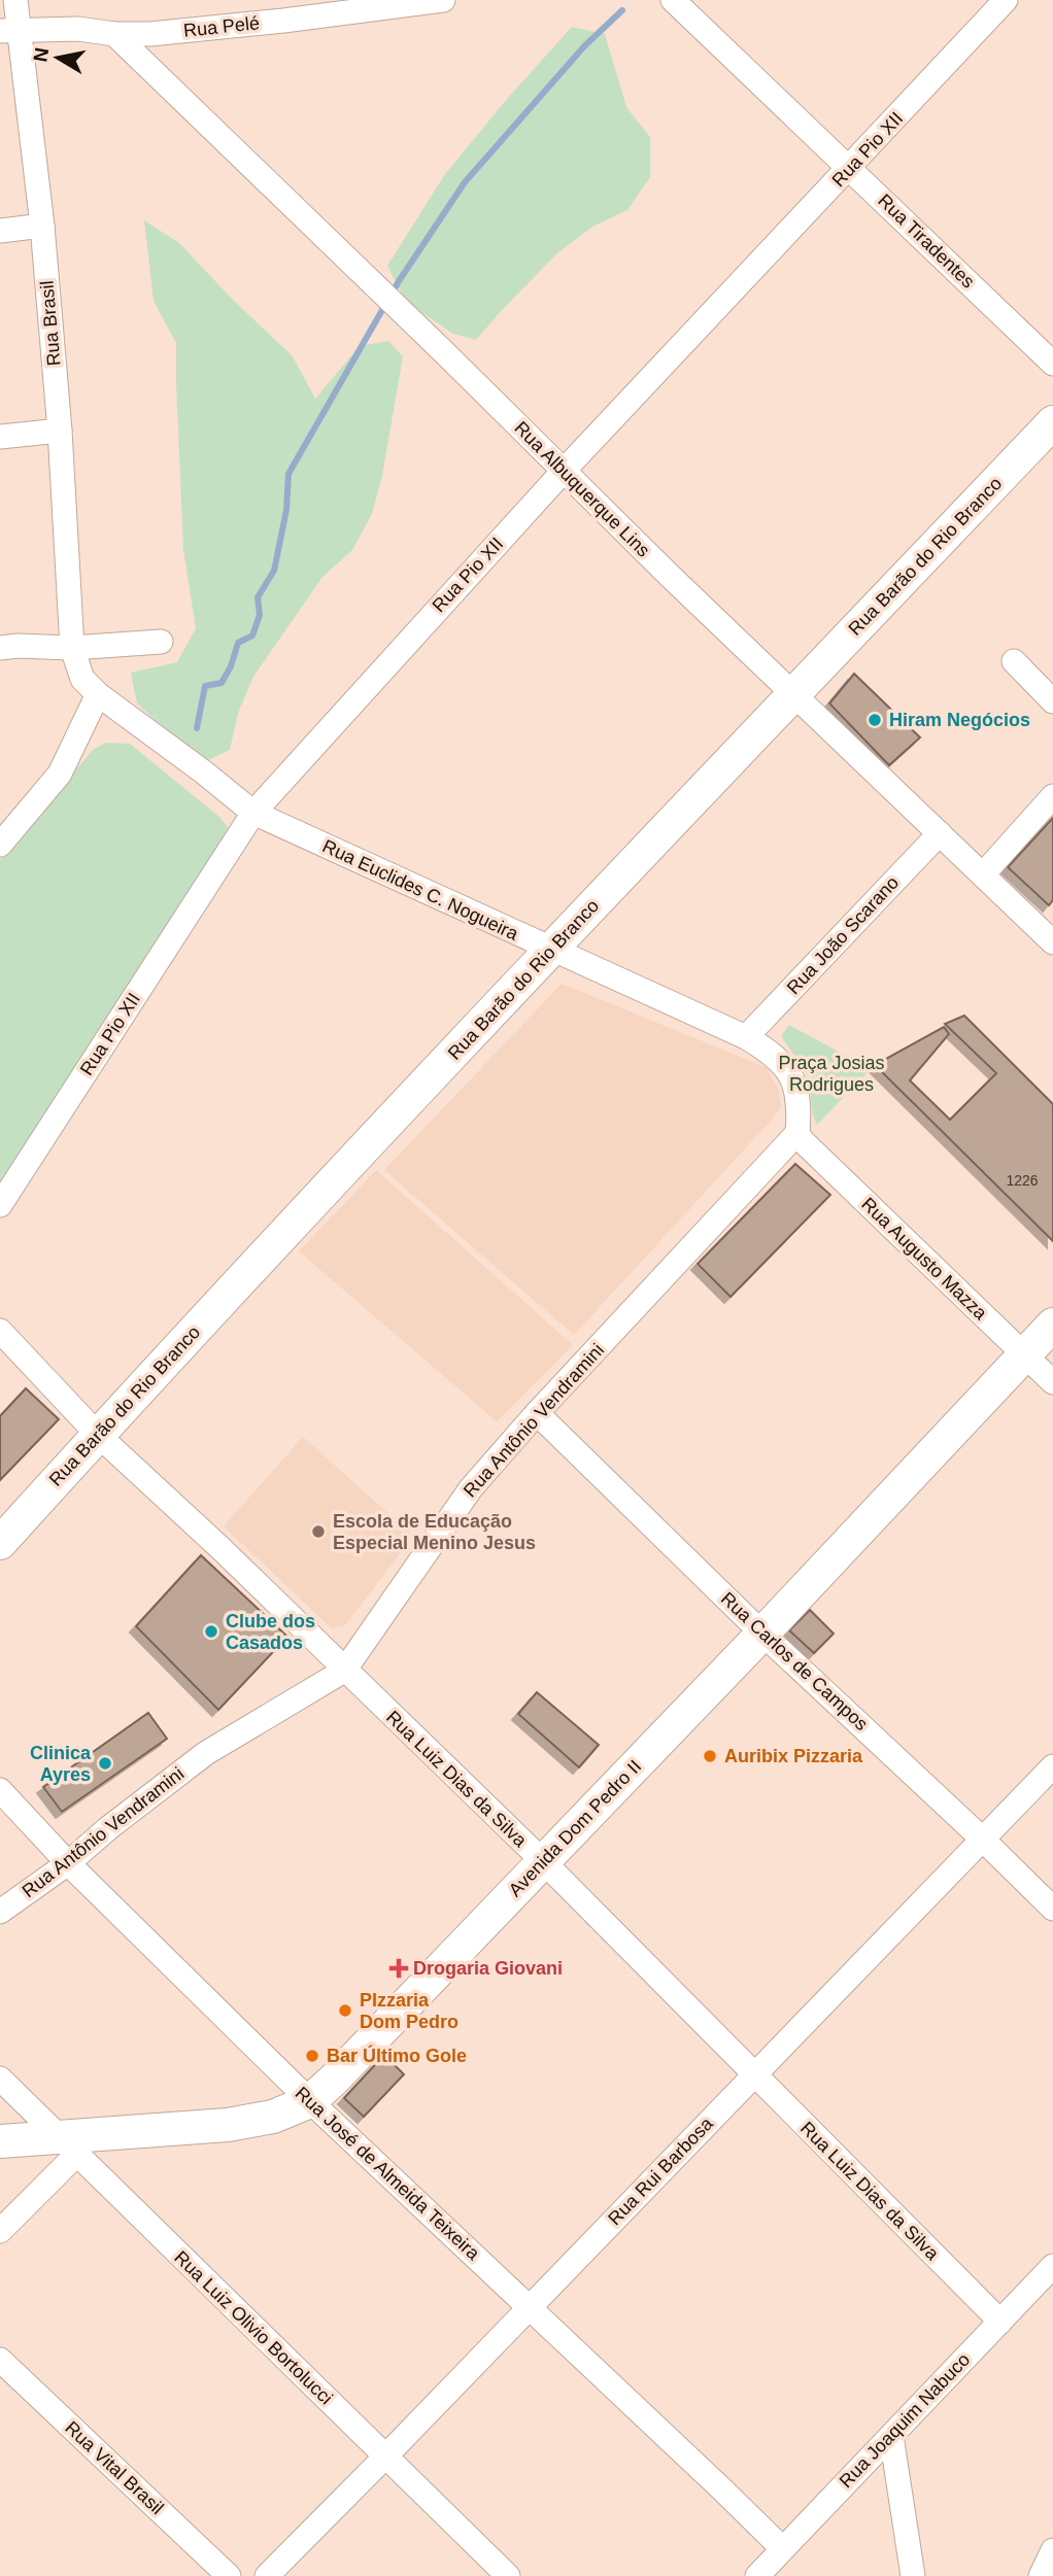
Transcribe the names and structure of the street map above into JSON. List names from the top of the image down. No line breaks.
{"streets":{"main road":["Rua Barão do Rio Branco","Avenida Dom Pedro II"],"street":["Rua Pelé","Rua Pio XII","Rua Tiradentes","Rua Brasil","Rua Albuquerque Lins","Rua Euclides C. Nogueira","Rua João Scarano","Rua Augusto Mazza","Rua Antônio Vendramini","Rua Carlos de Campos","Rua Luiz Dias da Silva","Rua Rui Barbosa","Rua José de Almeida Teixeira","Rua Luiz Olivio Bortolucci","Rua Joaquim Nabuco","Rua Vital Brasil"]},"crossings":[["Rua Pelé","Rua Brasil"],["Rua Pelé","Rua Albuquerque Lins"],["Rua Pio XII","Rua Tiradentes"],["Rua Pio XII","Rua Albuquerque Lins"],["Rua Pio XII","Rua Euclides C. Nogueira"],["Rua Brasil","Rua Euclides C. Nogueira"],["Rua Albuquerque Lins","Rua Barão do Rio Branco"],["Rua Albuquerque Lins","Rua João Scarano"],["Rua Barão do Rio Branco","Rua Euclides C. Nogueira"],["Rua Barão do Rio Branco","Rua Luiz Dias da Silva"],["Rua Euclides C. Nogueira","Rua João Scarano"],["Rua Euclides C. Nogueira","Rua Augusto Mazza"],["Rua Euclides C. Nogueira","Rua Antônio Vendramini"],["Rua Augusto Mazza","Rua Antônio Vendramini"],["Rua Augusto Mazza","Avenida Dom Pedro II"],["Rua Antônio Vendramini","Rua Carlos de Campos"],["Rua Antônio Vendramini","Rua Luiz Dias da Silva"],["Rua Antônio Vendramini","Rua José de Almeida Teixeira"],["Rua Carlos de Campos","Avenida Dom Pedro II"],["Rua Carlos de Campos","Rua Rui Barbosa"],["Rua Luiz Dias da Silva","Avenida Dom Pedro II"],["Rua Luiz Dias da Silva","Rua Rui Barbosa"],["Rua Luiz Dias da Silva","Rua Joaquim Nabuco"],["Avenida Dom Pedro II","Rua José de Almeida Teixeira"],["Avenida Dom Pedro II","Rua Luiz Olivio Bortolucci"],["Rua Rui Barbosa","Rua José de Almeida Teixeira"],["Rua Rui Barbosa","Rua Luiz Olivio Bortolucci"],["Rua José de Almeida Teixeira","Rua Joaquim Nabuco"]],"parks":["Praça Josias Rodrigues"],"places":{"other":["Hiram Negócios","Escola de Educação Especial Menino Jesus","Clube dos Casados","Auribix Pizzaria","Clinica Ayres","PIzzaria Dom Pedro","Bar Último Gole"],"health":["Drogaria Giovani"]},"house_numbers":["1226"],"north":"left"}
